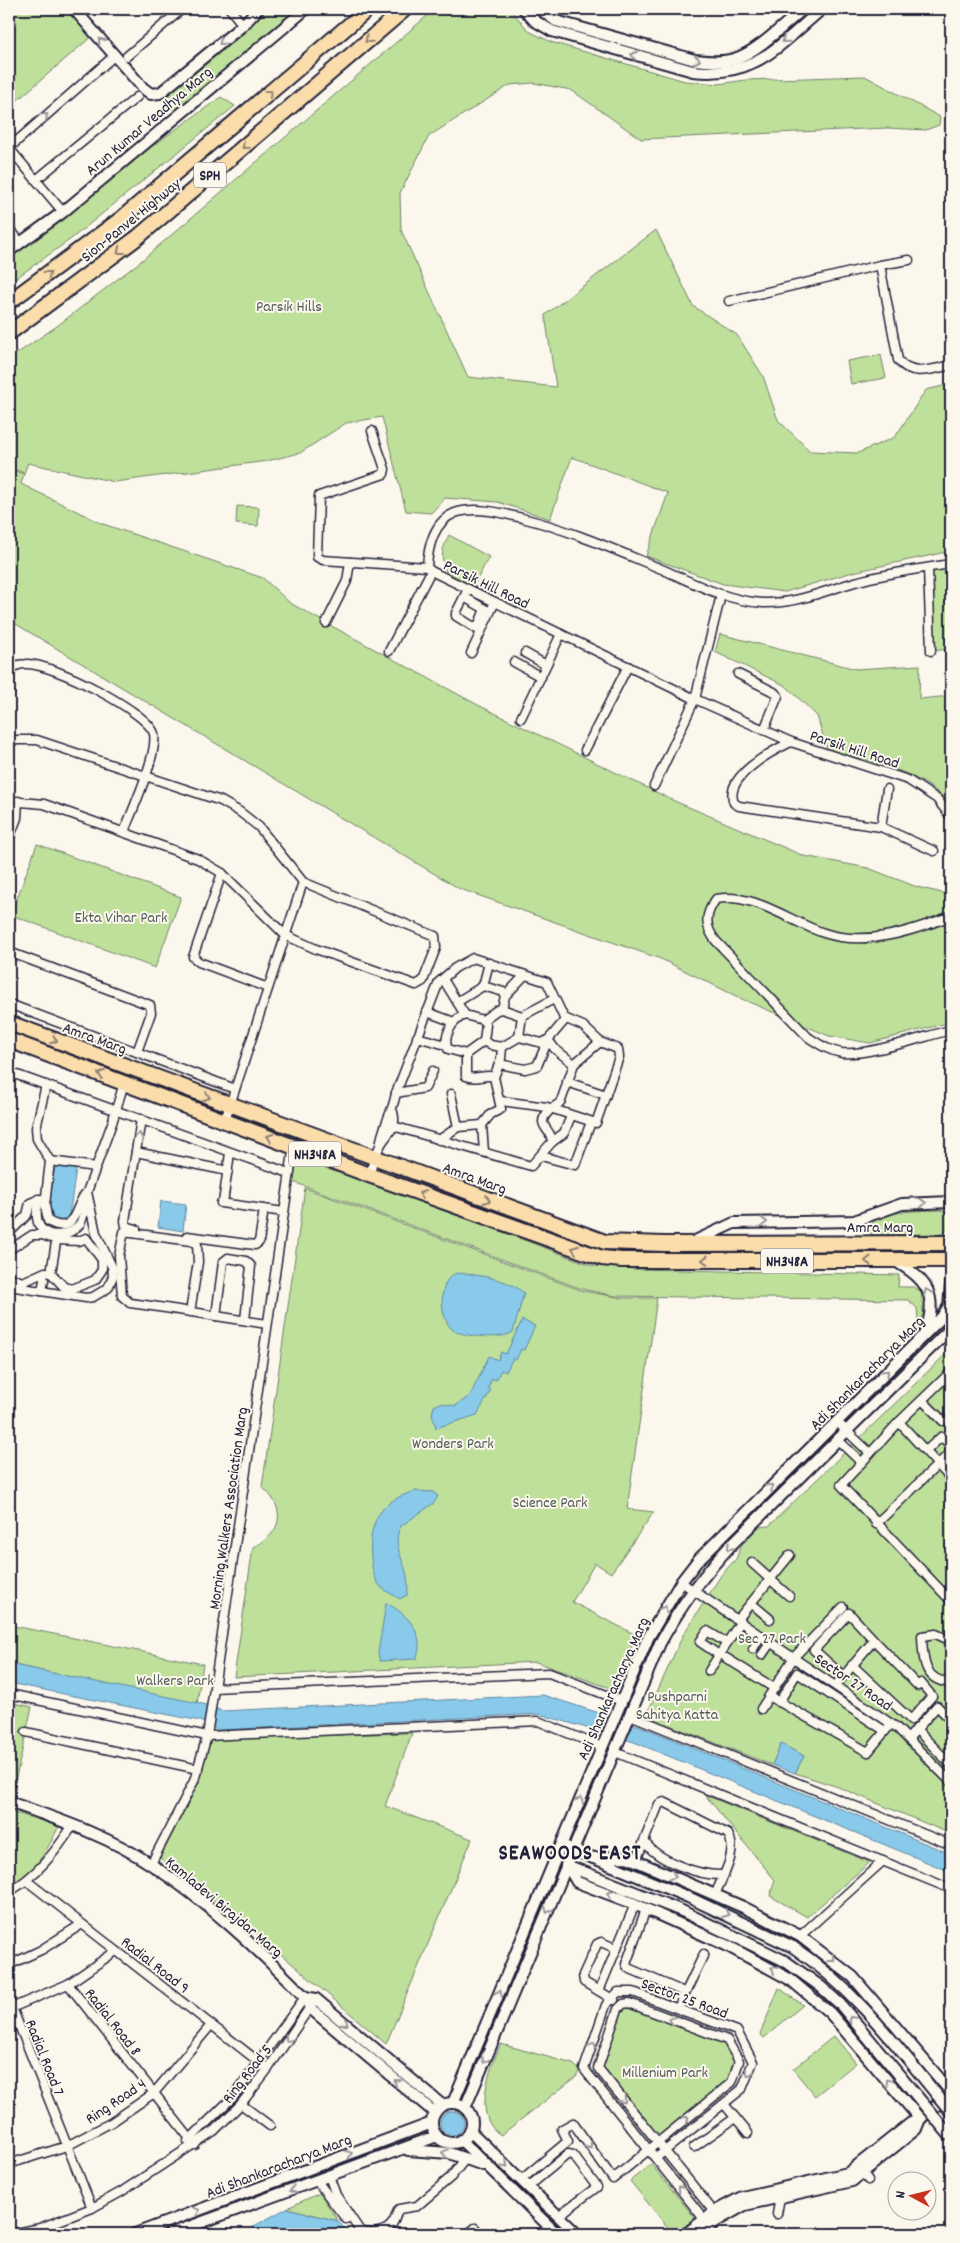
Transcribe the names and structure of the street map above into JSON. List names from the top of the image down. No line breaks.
{"streets":{"highway":["SPH","Sion-Panvel Highway","Amra Marg","NH348A"],"main road":["Arun Kumar Veadhya Marg","Adi Shankaracharya Marg","Kamladevi Birajdar Marg"],"street":["Parsik Hill Road","Morning Walkers Association Marg","Sector 27 Road","Radial Road 9","Sector 25 Road","Radial Road 8","Radial Road 7","Ring Road 5","Ring Road 4"]},"crossings":[["Amra Marg","Morning Walkers Association Marg"],["Adi Shankaracharya Marg","Sector 27 Road"],["Adi Shankaracharya Marg","Kamladevi Birajdar Marg"],["Morning Walkers Association Marg","Kamladevi Birajdar Marg"],["Kamladevi Birajdar Marg","Ring Road 5"],["Radial Road 9","Ring Road 5"],["Radial Road 9","Ring Road 4"],["Radial Road 8","Ring Road 5"],["Radial Road 8","Ring Road 4"],["Radial Road 7","Ring Road 5"],["Radial Road 7","Ring Road 4"]],"districts":["SEAWOODS EAST"],"parks":["Parsik Hills","Ekta Vihar Park","Wonders Park","Science Park","Sec 27 Park","Walkers Park","Pushparni Sahitya Katta","Millenium Park"],"north":"left"}
